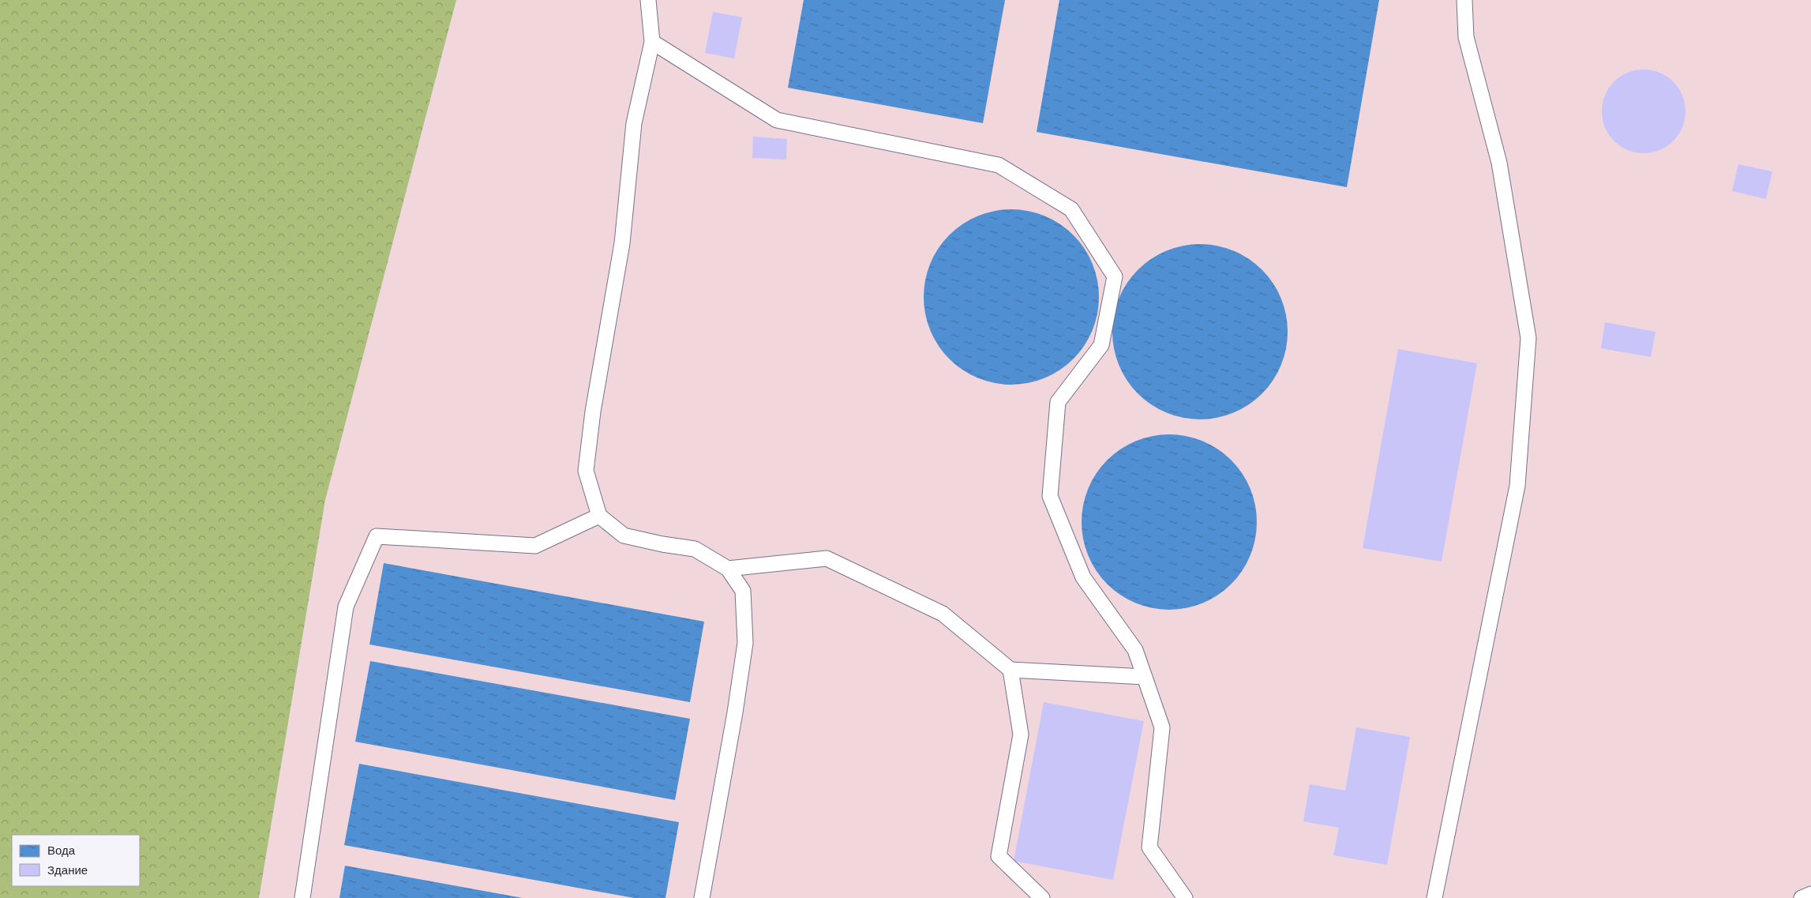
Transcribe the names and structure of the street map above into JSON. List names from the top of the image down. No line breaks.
{"legend":["Вода","Здание"]}
